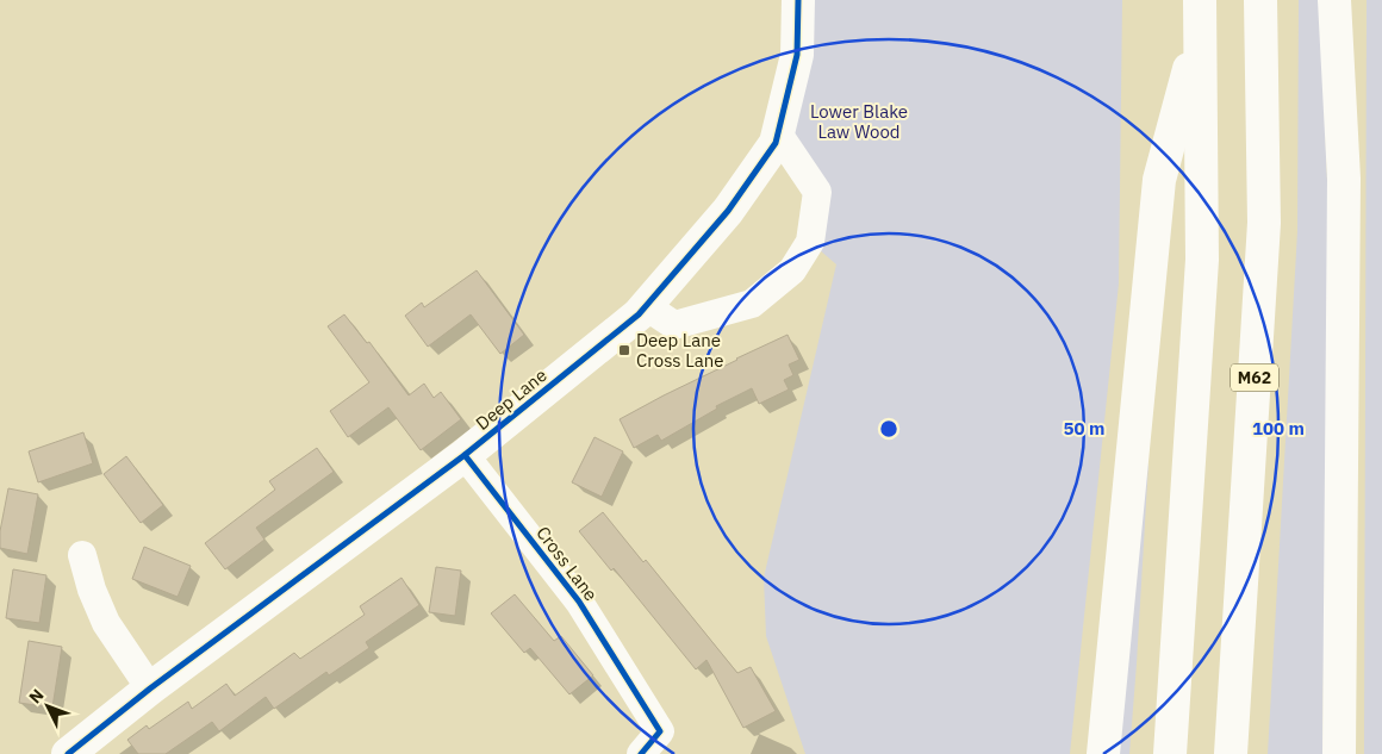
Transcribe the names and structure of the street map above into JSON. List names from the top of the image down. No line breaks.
{"streets":{"main road":["M62","Deep Lane"],"street":["Cross Lane"]},"crossings":[["Deep Lane","Cross Lane"]],"parks":["Lower Blake Law Wood"],"places":{"transit":["Deep Lane Cross Lane"]},"north":"top left","rings":["50 m","100 m"]}
